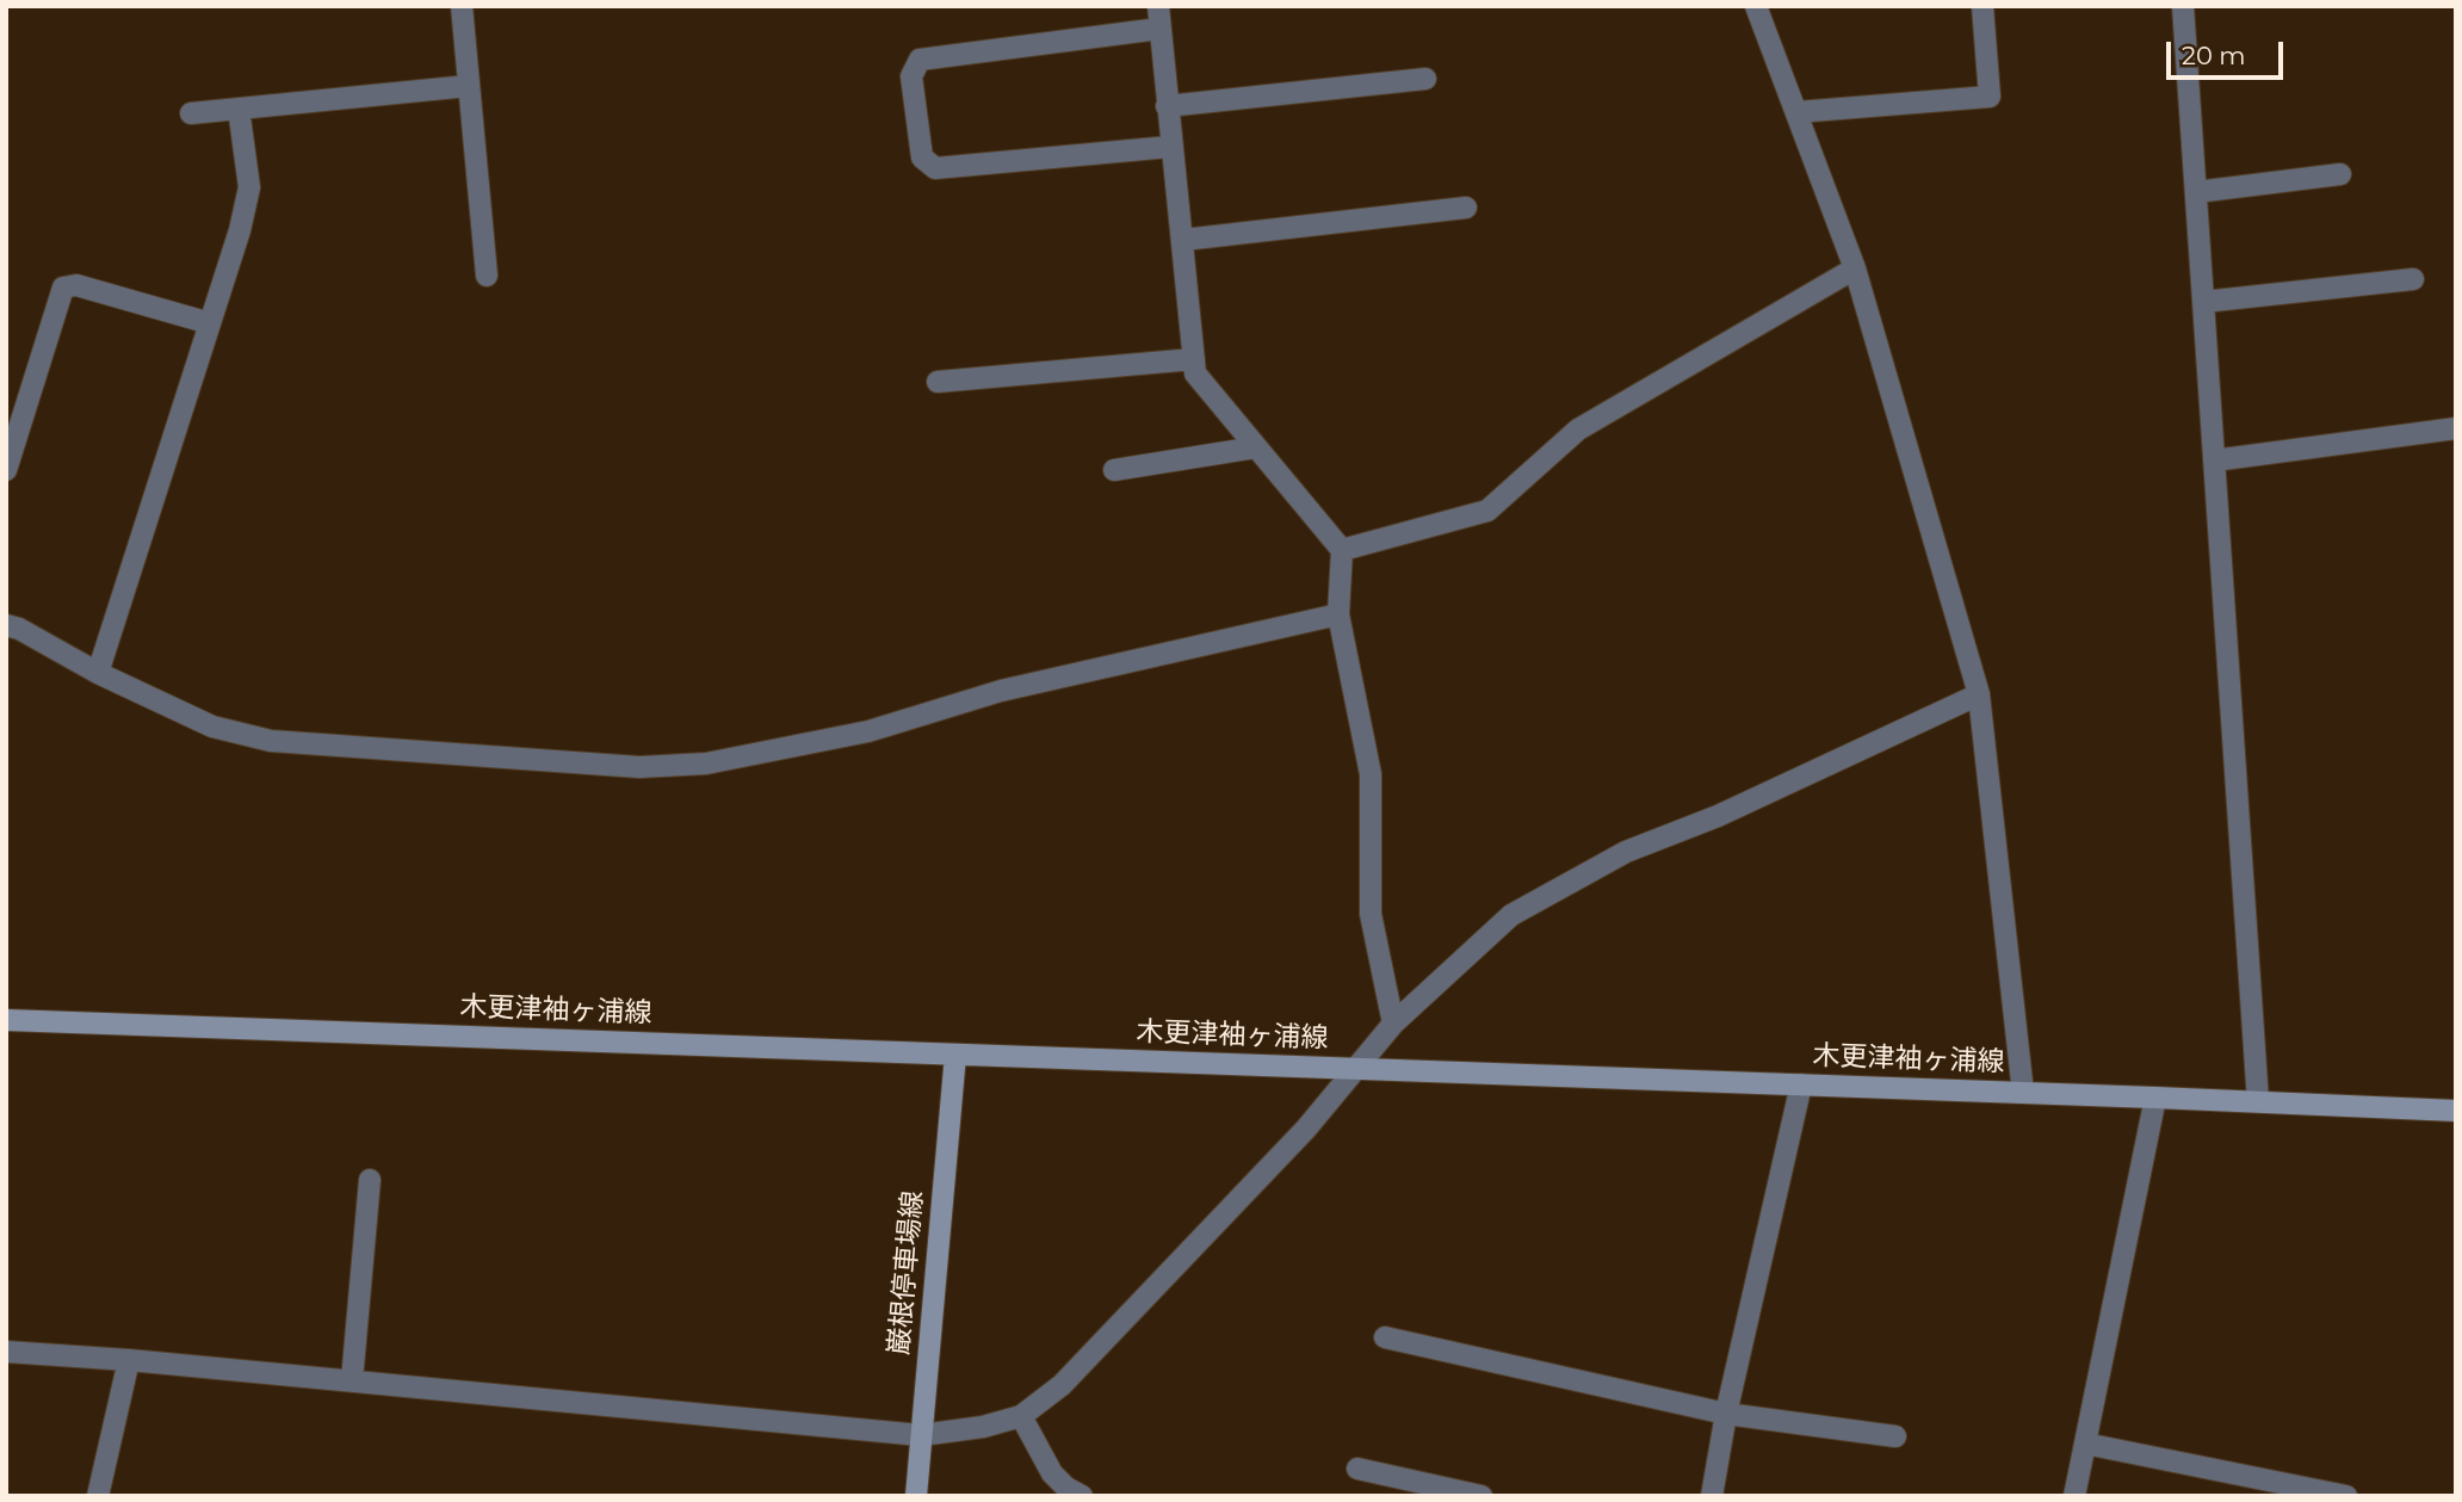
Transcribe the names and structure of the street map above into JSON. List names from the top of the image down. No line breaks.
{"streets":{"main road":["木更津袖ヶ浦線","巌根停車場線"]},"crossings":[["木更津袖ヶ浦線","巌根停車場線"]],"scale_bar":"20 m"}
